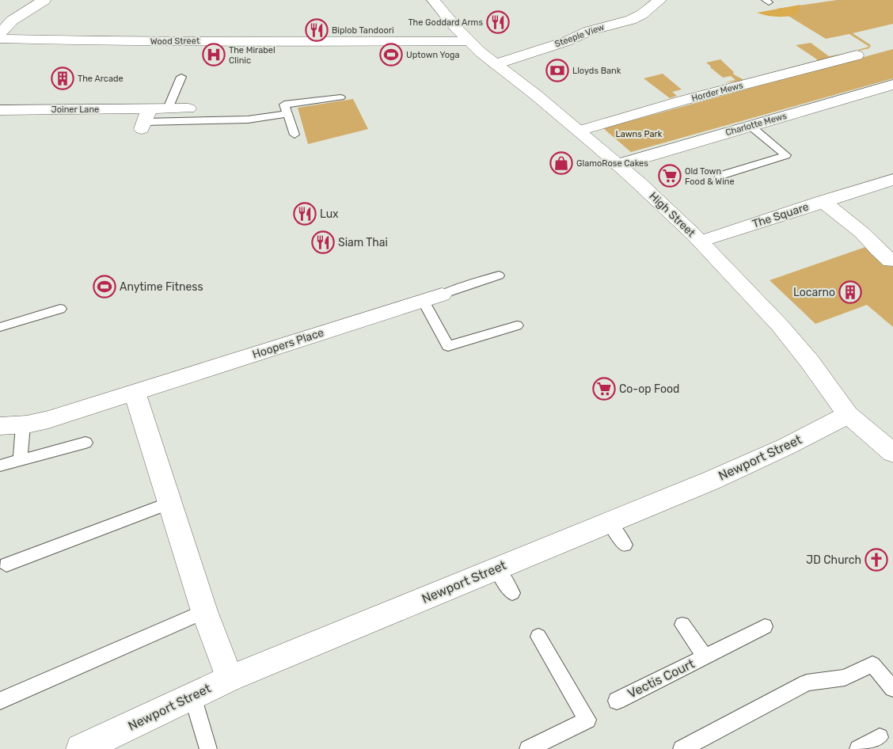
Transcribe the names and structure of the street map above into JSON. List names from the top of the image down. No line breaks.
{"streets":{"street":["Steeple View","Wood Street","Horder Mews","Joiner Lane","Charlotte Mews","High Street","The Square","Hoopers Place","Newport Street"],"lane":["Vectis Court"]},"crossings":[["Steeple View","High Street"],["Wood Street","High Street"],["Horder Mews","High Street"],["Charlotte Mews","High Street"],["High Street","The Square"],["High Street","Newport Street"]],"parks":["Lawns Park"],"places":{"restaurant":["The Goddard Arms","Biplob Tandoori","Lux","Siam Thai"],"hospital":["The Mirabel Clinic"],"sports":["Uptown Yoga","Anytime Fitness"],"bank":["Lloyds Bank"],"building":["The Arcade","Locarno"],"shop":["GlamoRose Cakes"],"supermarket":["Old Town Food & Wine","Co-op Food"],"church":["JD Church"]}}
